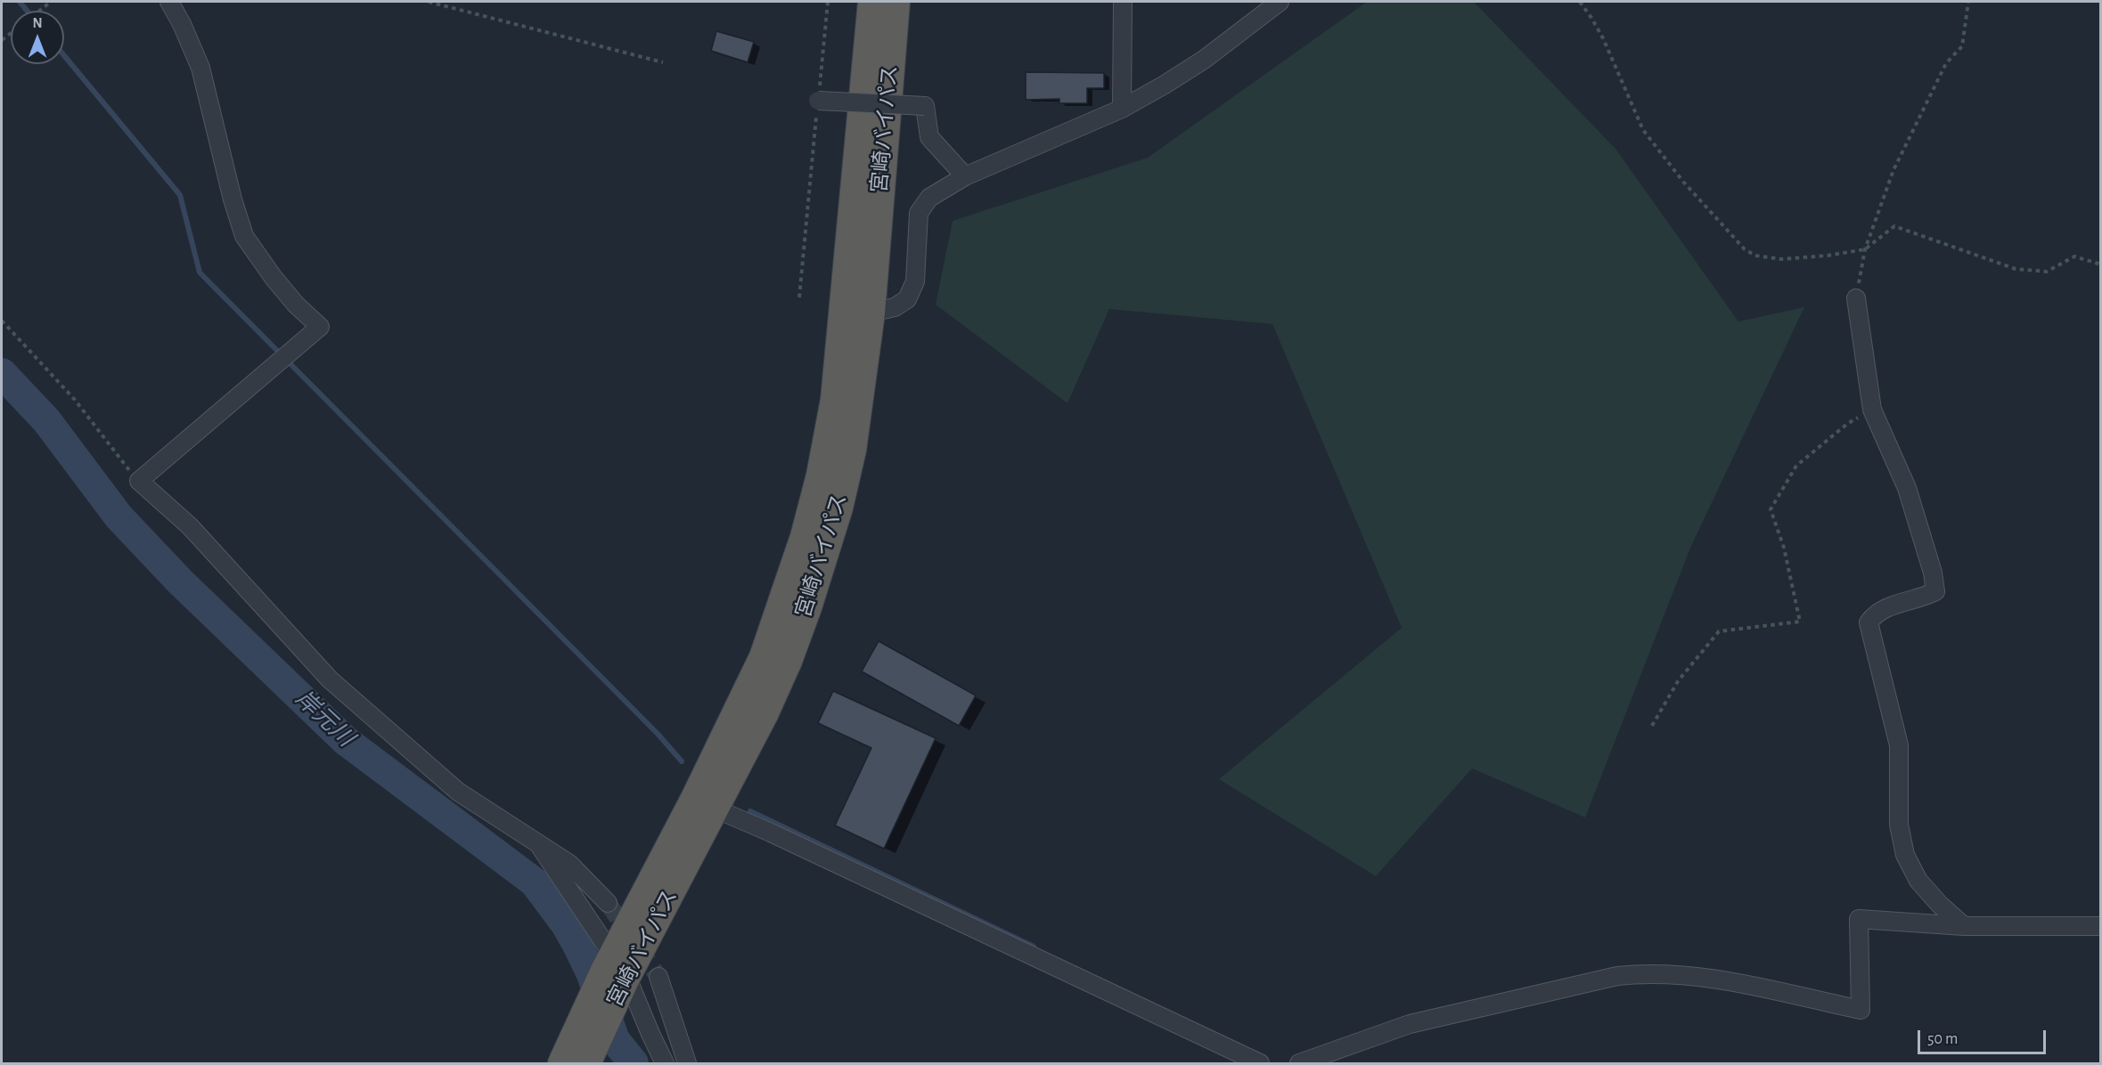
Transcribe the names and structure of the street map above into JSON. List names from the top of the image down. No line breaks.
{"streets":{"highway":["宮崎バイパス"]},"water":["岸元川"],"scale_bar":"50 m","north":"top"}
